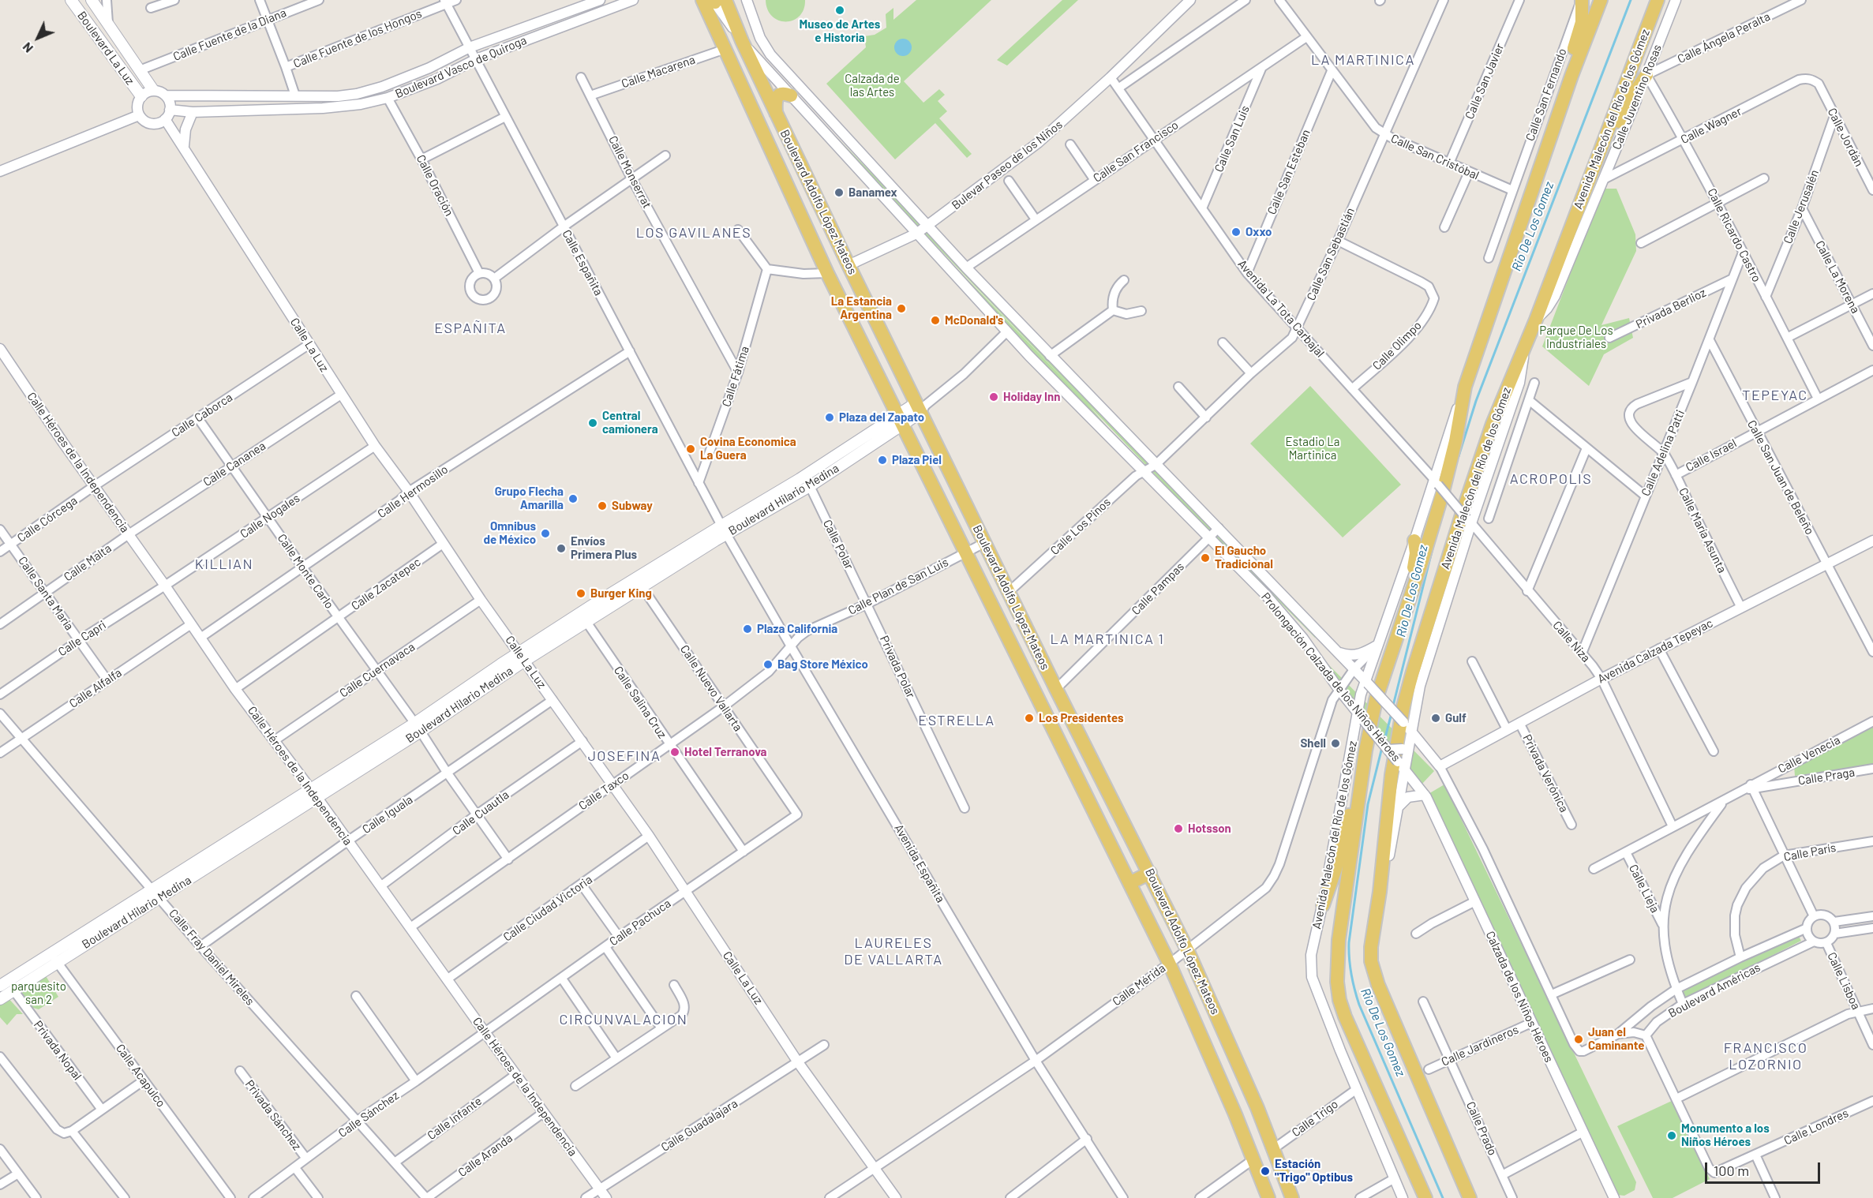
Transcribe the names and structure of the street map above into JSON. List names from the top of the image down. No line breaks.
{"streets":{"main road":["Boulevard La Luz","Avenida Malecón del Río de los Gómez","Boulevard Adolfo López Mateos","Boulevard Hilario Medina"],"street":["Calle Fuente de la Diana","Calle Ángela Peralta","Calle Fuente de los Hongos","Boulevard Vasco de Quiroga","Calle Macarena","Calle San Javier","Calle San Fernando","Calle Juventino Rosas","Calle Wagner","Calle Jordán","Calle San Luis","Calle San Francisco","Calle San Cristóbal","Bulevar Paseo de los Niños","Calle Monserrat","Calle San Esteban","Calle Oración","Calle Jerusalén","Calle Ricardo Castro","Calle San Sebastián","Calle Españita","Calle La Morena","Avenida La Tota Carbajal","Privada Berlioz","Calle La Luz","Calle Olimpo","Calle Fátima","Calle Caborca","Calle Adelina Patti","Calle Israel","Calle Héroes de la Independencia","Calle Cananea","Calle San Juan de Beleño","Calle Hermosillo","Calle Nogales","Calle Córcega","Calle Los Pinos","Calle María Asunta","Calle Polar","Calle Malta","Calle Monte Carlo","Calle Zacatepec","Calle Plan de San Luis","Calle Pampas","Calle Santa María","Calle Capri","Calle Niza","Avenida Calzada Tepeyac","Privada Polar","Calle Cuernavaca","Prolongación Calzada de los Niños Héroes","Calle Alfalfa","Calle Nuevo Vallarta","Calle Salina Cruz","Calle Venecia","Privada Verónica","Calle Praga","Calle Taxco","Calle Cuautla","Calle Iguala","Calle París","Avenida Españita","Calle Lieja","Calle Ciudad Victoria","Calle Pachuca","Calle Fray Daniel Mireles","Calle Lisboa","Calle Mérida","Boulevard Américas","Calzada de los Niños Héroes","Calle Jardineros","Privada Nopal","Calle Acapulco","Calle Sánchez","Privada Sánchez","Calle Infante","Calle Trigo","Calle Guadalajara","Calle Londres","Calle Prado","Calle Aranda"]},"crossings":[["Calle Fuente de la Diana","Boulevard La Luz"],["Calle Ángela Peralta","Calle Juventino Rosas"],["Calle Ángela Peralta","Calle Ricardo Castro"],["Calle Fuente de los Hongos","Calle Españita"],["Boulevard La Luz","Boulevard Vasco de Quiroga"],["Boulevard La Luz","Calle La Luz"],["Boulevard Vasco de Quiroga","Calle Oración"],["Boulevard Vasco de Quiroga","Calle Españita"],["Boulevard Vasco de Quiroga","Calle La Luz"],["Calle Macarena","Calle Monserrat"],["Calle Macarena","Boulevard Adolfo López Mateos"],["Calle San Javier","Calle San Cristóbal"],["Calle San Fernando","Calle San Cristóbal"],["Calle Juventino Rosas","Avenida Malecón del Río de los Gómez"],["Calle Juventino Rosas","Calle Wagner"],["Calle Juventino Rosas","Calle Ricardo Castro"],["Avenida Malecón del Río de los Gómez","Avenida La Tota Carbajal"],["Avenida Malecón del Río de los Gómez","Calle Niza"],["Avenida Malecón del Río de los Gómez","Prolongación Calzada de los Niños Héroes"],["Avenida Malecón del Río de los Gómez","Calle Mérida"],["Avenida Malecón del Río de los Gómez","Calle Trigo"],["Calle Wagner","Calle Jordán"],["Calle Wagner","Calle Ricardo Castro"],["Calle Jordán","Calle Jerusalén"],["Calle San Luis","Calle San Francisco"],["Calle San Luis","Avenida La Tota Carbajal"],["Calle San Francisco","Calle San Cristóbal"],["Calle San Francisco","Avenida La Tota Carbajal"],["Calle San Francisco","Prolongación Calzada de los Niños Héroes"],["Calle San Cristóbal","Calle San Esteban"],["Calle San Cristóbal","Calle San Sebastián"],["Bulevar Paseo de los Niños","Boulevard Adolfo López Mateos"],["Bulevar Paseo de los Niños","Avenida La Tota Carbajal"],["Bulevar Paseo de los Niños","Prolongación Calzada de los Niños Héroes"],["Calle Monserrat","Calle Fátima"],["Calle San Esteban","Avenida La Tota Carbajal"],["Boulevard Adolfo López Mateos","Boulevard Hilario Medina"],["Boulevard Adolfo López Mateos","Calle Los Pinos"],["Boulevard Adolfo López Mateos","Calle Plan de San Luis"],["Boulevard Adolfo López Mateos","Calle Pampas"],["Boulevard Adolfo López Mateos","Prolongación Calzada de los Niños Héroes"],["Boulevard Adolfo López Mateos","Calle Mérida"],["Boulevard Adolfo López Mateos","Calle Trigo"],["Calle Jerusalén","Calle Ricardo Castro"],["Calle Jerusalén","Calle La Morena"],["Calle Ricardo Castro","Calle Adelina Patti"],["Calle Ricardo Castro","Calle Israel"],["Calle San Sebastián","Avenida La Tota Carbajal"],["Calle San Sebastián","Calle Olimpo"],["Calle San Sebastián","Calle Los Pinos"],["Calle San Sebastián","Prolongación Calzada de los Niños Héroes"],["Calle Españita","Calle Fátima"],["Calle Españita","Calle Hermosillo"],["Calle Españita","Boulevard Hilario Medina"],["Calle Españita","Avenida Españita"],["Avenida La Tota Carbajal","Calle Olimpo"],["Avenida La Tota Carbajal","Calle Niza"],["Privada Berlioz","Calle Adelina Patti"],["Calle La Luz","Calle Caborca"],["Calle La Luz","Calle Cananea"],["Calle La Luz","Calle Hermosillo"],["Calle La Luz","Boulevard Hilario Medina"],["Calle La Luz","Calle Nogales"],["Calle La Luz","Calle Zacatepec"],["Calle La Luz","Calle Cuernavaca"],["Calle La Luz","Calle Taxco"],["Calle La Luz","Calle Cuautla"],["Calle La Luz","Calle Iguala"],["Calle La Luz","Calle Ciudad Victoria"],["Calle La Luz","Calle Pachuca"],["Calle La Luz","Calle Mérida"],["Calle La Luz","Calle Guadalajara"],["Calle Caborca","Calle Héroes de la Independencia"],["Calle Caborca","Calle Córcega"],["Calle Caborca","Calle Monte Carlo"],["Calle Adelina Patti","Calle San Juan de Beleño"],["Calle Adelina Patti","Calle María Asunta"],["Calle Adelina Patti","Calle Niza"],["Calle Israel","Calle San Juan de Beleño"],["Calle Israel","Calle María Asunta"],["Calle Héroes de la Independencia","Calle Cananea"],["Calle Héroes de la Independencia","Calle Hermosillo"],["Calle Héroes de la Independencia","Boulevard Hilario Medina"],["Calle Héroes de la Independencia","Calle Nogales"],["Calle Héroes de la Independencia","Calle Córcega"],["Calle Héroes de la Independencia","Calle Malta"],["Calle Héroes de la Independencia","Calle Zacatepec"],["Calle Héroes de la Independencia","Calle Capri"],["Calle Héroes de la Independencia","Calle Cuernavaca"],["Calle Héroes de la Independencia","Calle Alfalfa"],["Calle Héroes de la Independencia","Calle Taxco"],["Calle Héroes de la Independencia","Calle Cuautla"],["Calle Héroes de la Independencia","Calle Iguala"],["Calle Héroes de la Independencia","Calle Ciudad Victoria"],["Calle Héroes de la Independencia","Calle Pachuca"],["Calle Héroes de la Independencia","Calle Sánchez"],["Calle Héroes de la Independencia","Calle Infante"],["Calle Héroes de la Independencia","Calle Guadalajara"],["Calle Héroes de la Independencia","Calle Aranda"],["Calle Cananea","Calle Malta"],["Calle Cananea","Calle Monte Carlo"],["Calle San Juan de Beleño","Avenida Calzada Tepeyac"],["Calle Hermosillo","Calle Monte Carlo"],["Boulevard Hilario Medina","Calle Polar"],["Boulevard Hilario Medina","Calle Monte Carlo"],["Boulevard Hilario Medina","Calle Nuevo Vallarta"],["Boulevard Hilario Medina","Calle Salina Cruz"],["Boulevard Hilario Medina","Avenida Españita"],["Boulevard Hilario Medina","Calle Fray Daniel Mireles"],["Boulevard Hilario Medina","Privada Nopal"],["Boulevard Hilario Medina","Calle Acapulco"],["Calle Nogales","Calle Monte Carlo"],["Calle Nogales","Calle Capri"],["Calle Córcega","Calle Santa María"],["Calle Los Pinos","Prolongación Calzada de los Niños Héroes"],["Calle María Asunta","Avenida Calzada Tepeyac"],["Calle Polar","Calle Plan de San Luis"],["Calle Polar","Privada Polar"],["Calle Malta","Calle Santa María"],["Calle Monte Carlo","Calle Zacatepec"],["Calle Monte Carlo","Calle Cuernavaca"],["Calle Monte Carlo","Calle Taxco"],["Calle Monte Carlo","Calle Cuautla"],["Calle Monte Carlo","Calle Iguala"],["Calle Plan de San Luis","Privada Polar"],["Calle Plan de San Luis","Calle Taxco"],["Calle Plan de San Luis","Avenida Españita"],["Calle Pampas","Prolongación Calzada de los Niños Héroes"],["Calle Santa María","Calle Capri"],["Calle Santa María","Calle Alfalfa"],["Calle Niza","Avenida Calzada Tepeyac"],["Calle Niza","Calle Venecia"],["Avenida Calzada Tepeyac","Prolongación Calzada de los Niños Héroes"],["Avenida Calzada Tepeyac","Privada Verónica"],["Prolongación Calzada de los Niños Héroes","Calle Mérida"],["Prolongación Calzada de los Niños Héroes","Calzada de los Niños Héroes"],["Calle Alfalfa","Calle Fray Daniel Mireles"],["Calle Nuevo Vallarta","Calle Taxco"],["Calle Nuevo Vallarta","Calle Pachuca"],["Calle Salina Cruz","Calle Taxco"],["Calle Salina Cruz","Calle Pachuca"],["Calle Venecia","Calle Praga"],["Calle Venecia","Calle Lieja"],["Calle Taxco","Avenida Españita"],["Calle Iguala","Calle Fray Daniel Mireles"],["Calle París","Boulevard Américas"],["Avenida Españita","Calle Mérida"],["Calle Pachuca","Calle Sánchez"],["Calle Fray Daniel Mireles","Calle Sánchez"],["Calle Fray Daniel Mireles","Calle Infante"],["Calle Fray Daniel Mireles","Calle Aranda"],["Calle Lisboa","Boulevard Américas"],["Calzada de los Niños Héroes","Calle Jardineros"],["Calle Jardineros","Calle Prado"],["Calle Sánchez","Privada Sánchez"]],"districts":["LA MARTINICA","LOS GAVILANES","ESPAÑITA","TEPEYAC","ACROPOLIS","KILLIAN","LA MARTINICA 1","ESTRELLA","JOSEFINA","LAURELES DE VALLARTA","CIRCUNVALACION","FRANCISCO LOZORNIO"],"water":["Rio De Los Gomez"],"parks":["Calzada de las Artes","Parque De Los Industriales","Estadio La Martinica","parquesito san 2"],"places":["Museo de Artes e Historia","Banamex","Oxxo","La Estancia Argentina","McDonald's","Holiday Inn","Plaza del Zapato","Central camionera","Covina Economica La Guera","Plaza Piel","Grupo Flecha Amarilla","Subway","Omnibus de México","Envíos Primera Plus","El Gaucho Tradicional","Burger King","Plaza California","Bag Store México","Los Presidentes","Gulf","Shell","Hotel Terranova","Hotsson","Juan el Caminante","Monumento a los Niños Héroes","Estación \"Trigo\" Optibus"],"scale_bar":"100 m","north":"bottom left"}
